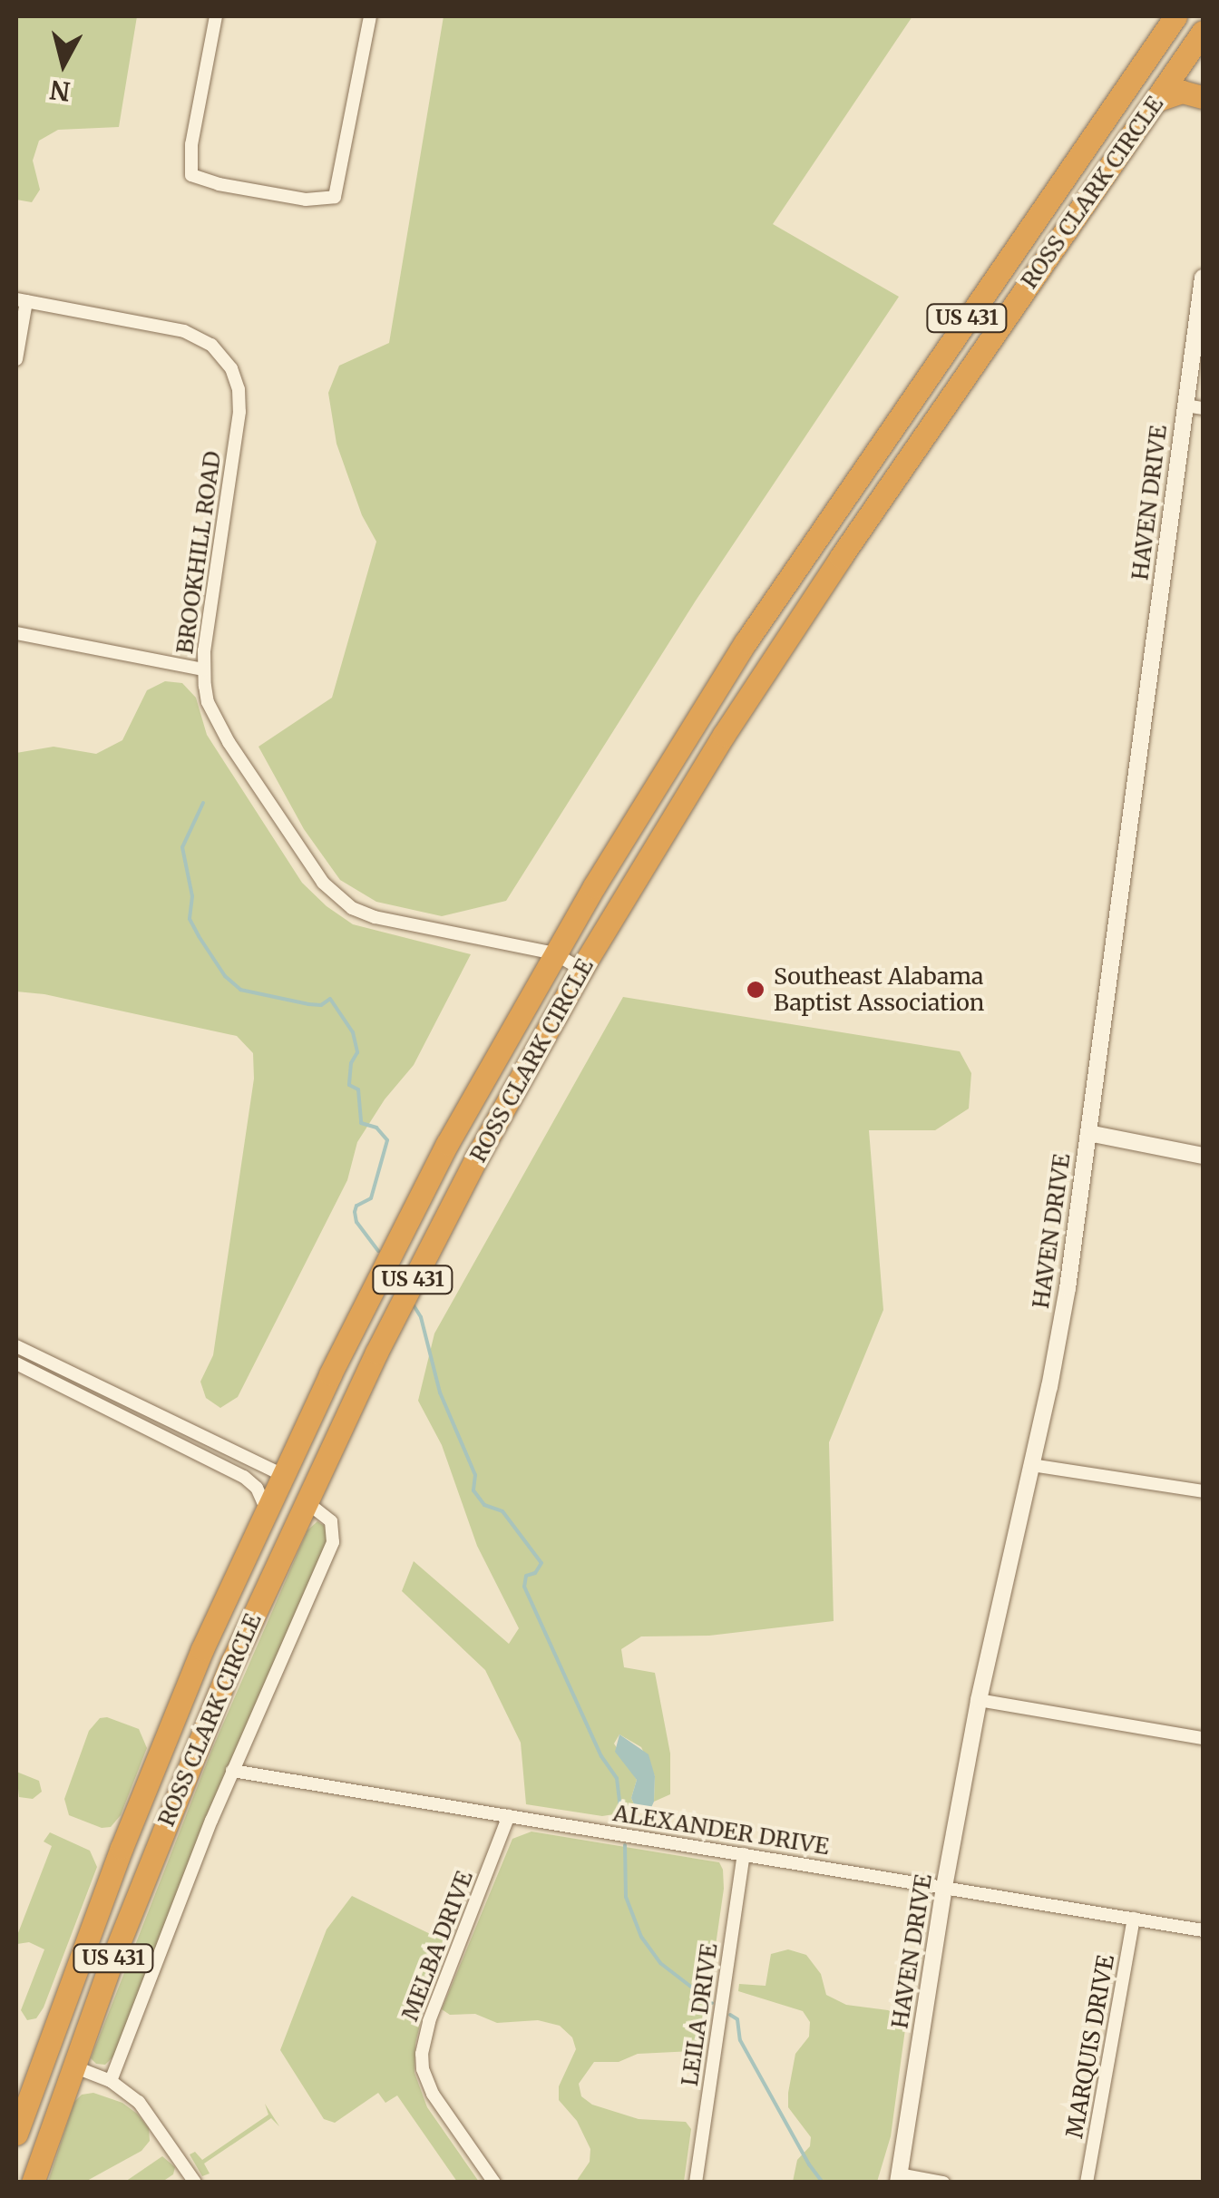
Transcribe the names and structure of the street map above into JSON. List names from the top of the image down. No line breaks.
{"streets":{"highway":["ROSS CLARK CIRCLE","US 431"],"street":["HAVEN DRIVE","BROOKHILL ROAD","ALEXANDER DRIVE","MELBA DRIVE","LEILA DRIVE","MARQUIS DRIVE"]},"crossings":[["ROSS CLARK CIRCLE","BROOKHILL ROAD"],["HAVEN DRIVE","ALEXANDER DRIVE"],["ALEXANDER DRIVE","MELBA DRIVE"],["ALEXANDER DRIVE","LEILA DRIVE"],["ALEXANDER DRIVE","MARQUIS DRIVE"]],"places":["Southeast Alabama Baptist Association"],"north":"bottom"}
